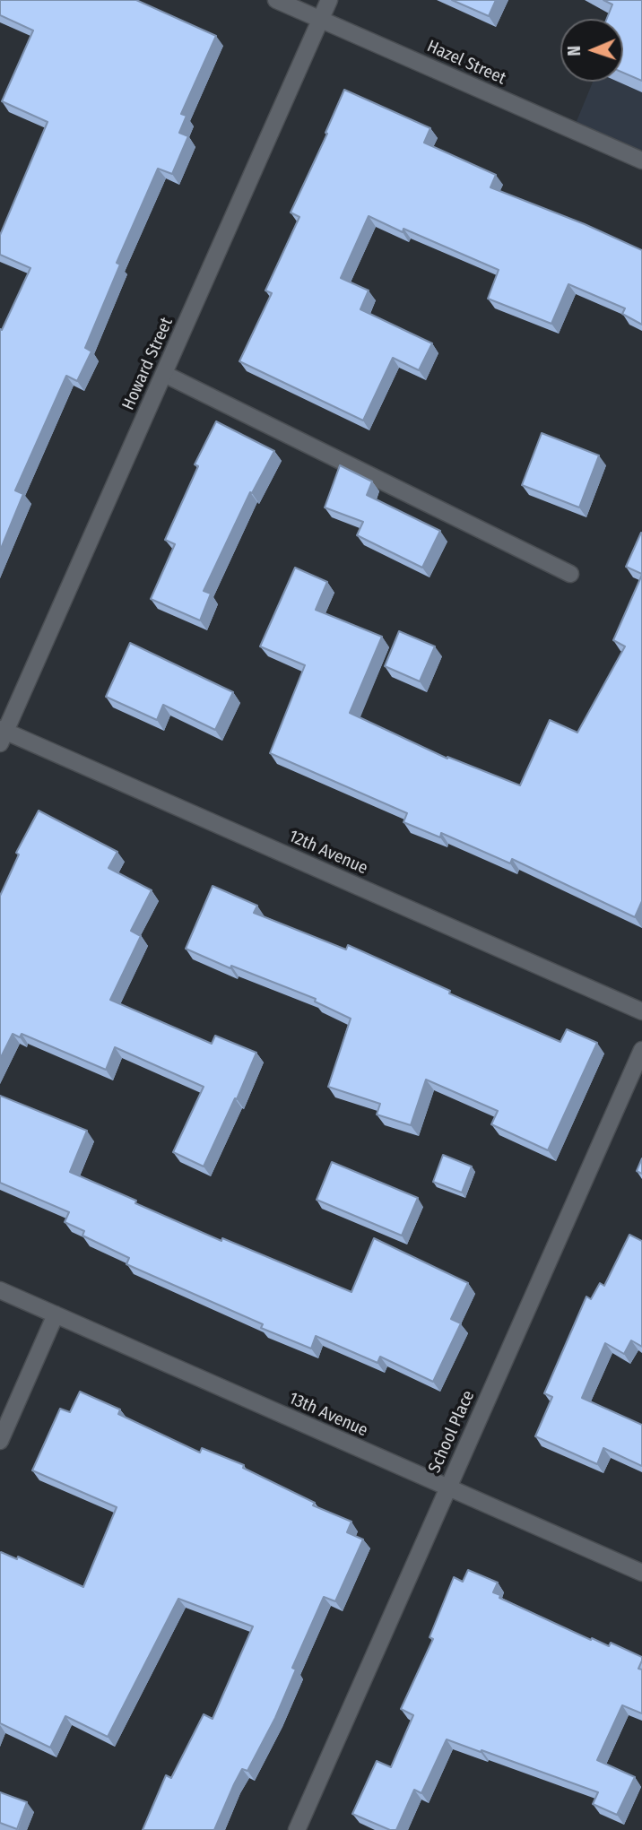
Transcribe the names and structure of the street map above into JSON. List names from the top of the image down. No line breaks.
{"streets":{"street":["Hazel Street","Howard Street","12th Avenue","13th Avenue","School Place"]},"crossings":[["Hazel Street","Howard Street"],["Howard Street","12th Avenue"],["13th Avenue","School Place"]],"north":"left"}
